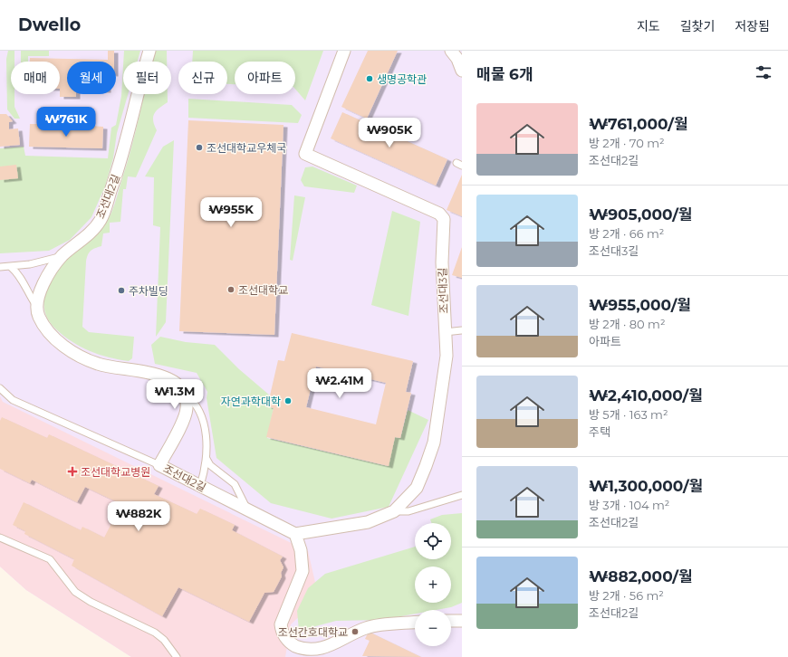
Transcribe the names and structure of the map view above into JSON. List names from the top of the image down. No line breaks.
{"streets":{"street":["조선대2길","조선대3길"]},"crossings":[["조선대2길","조선대3길"]],"places":{"other":["생명공학관","조선대학교우체국","조선대학교","주차빌딩","자연과학대학","조선간호대학교"],"health":["조선대학교병원"]},"page":{"header":"Dwello","nav":["지도","길찾기","저장됨"],"heading":"매물 6개","chip":["매매","월세","필터","신규","아파트"],"list":[{"name":"₩761,000/월","note":"방 2개 · 70 m² · 조선대2길"},{"name":"₩905,000/월","note":"방 2개 · 66 m² · 조선대3길"},{"name":"₩955,000/월","note":"방 2개 · 80 m² · 아파트"},{"name":"₩2,410,000/월","note":"방 5개 · 163 m² · 주택"},{"name":"₩1,300,000/월","note":"방 3개 · 104 m² · 조선대2길"},{"name":"₩882,000/월","note":"방 2개 · 56 m² · 조선대2길"}],"price":["₩761K","₩905K","₩955K","₩2.41M","₩1.3M","₩882K"],"map_buttons":["+","−"]}}
